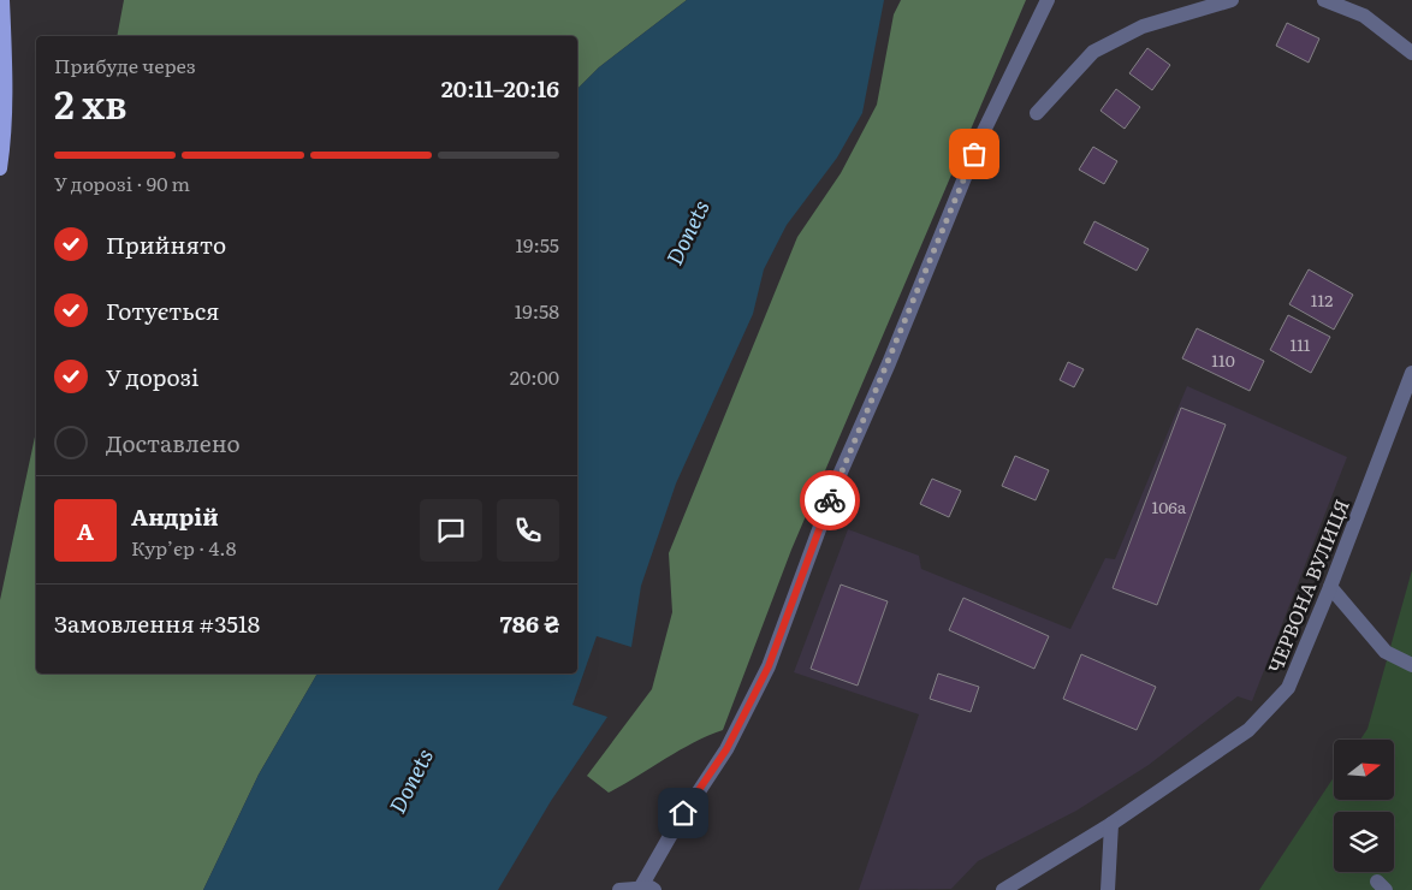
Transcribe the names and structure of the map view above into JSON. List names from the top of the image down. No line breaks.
{"streets":{"street":["ЧЕРВОНА ВУЛИЦЯ"]},"water":["Donets"],"house_numbers":["112","111","110","106а"],"north":"right","page":{"heading":["2 хв","Прибуде через","20:11–20:16"],"panel":["Андрій","Кур’єр · 4.8","Замовлення #3518","786 ₴"],"bar":"У дорозі · 90 m","list":[["Прийнято","19:55"],["Готується","19:58"],["У дорозі","20:00"],"Доставлено"],"round":"А"}}
